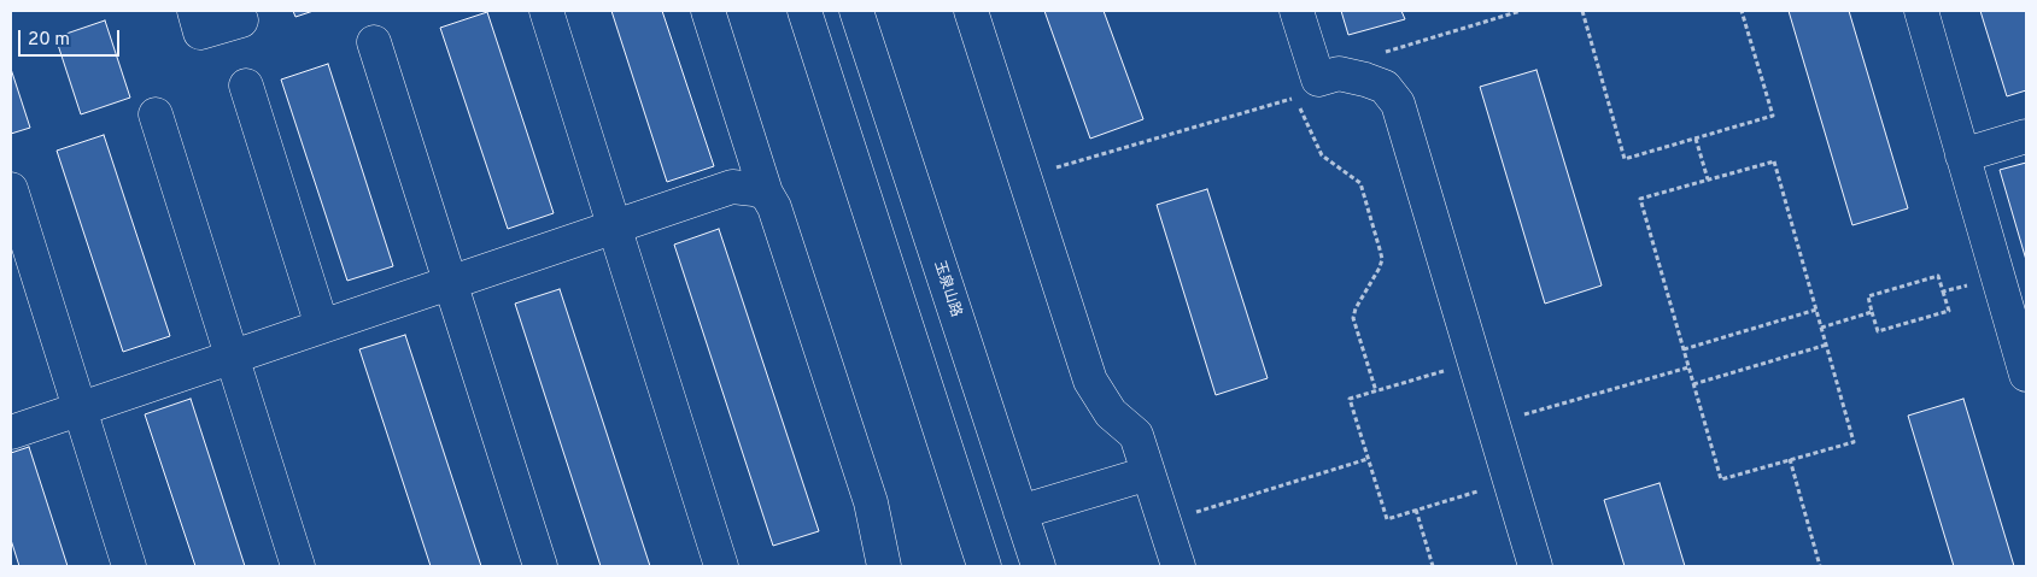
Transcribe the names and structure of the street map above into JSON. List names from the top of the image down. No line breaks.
{"streets":{"street":["玉泉山路"]},"scale_bar":"20 m"}
